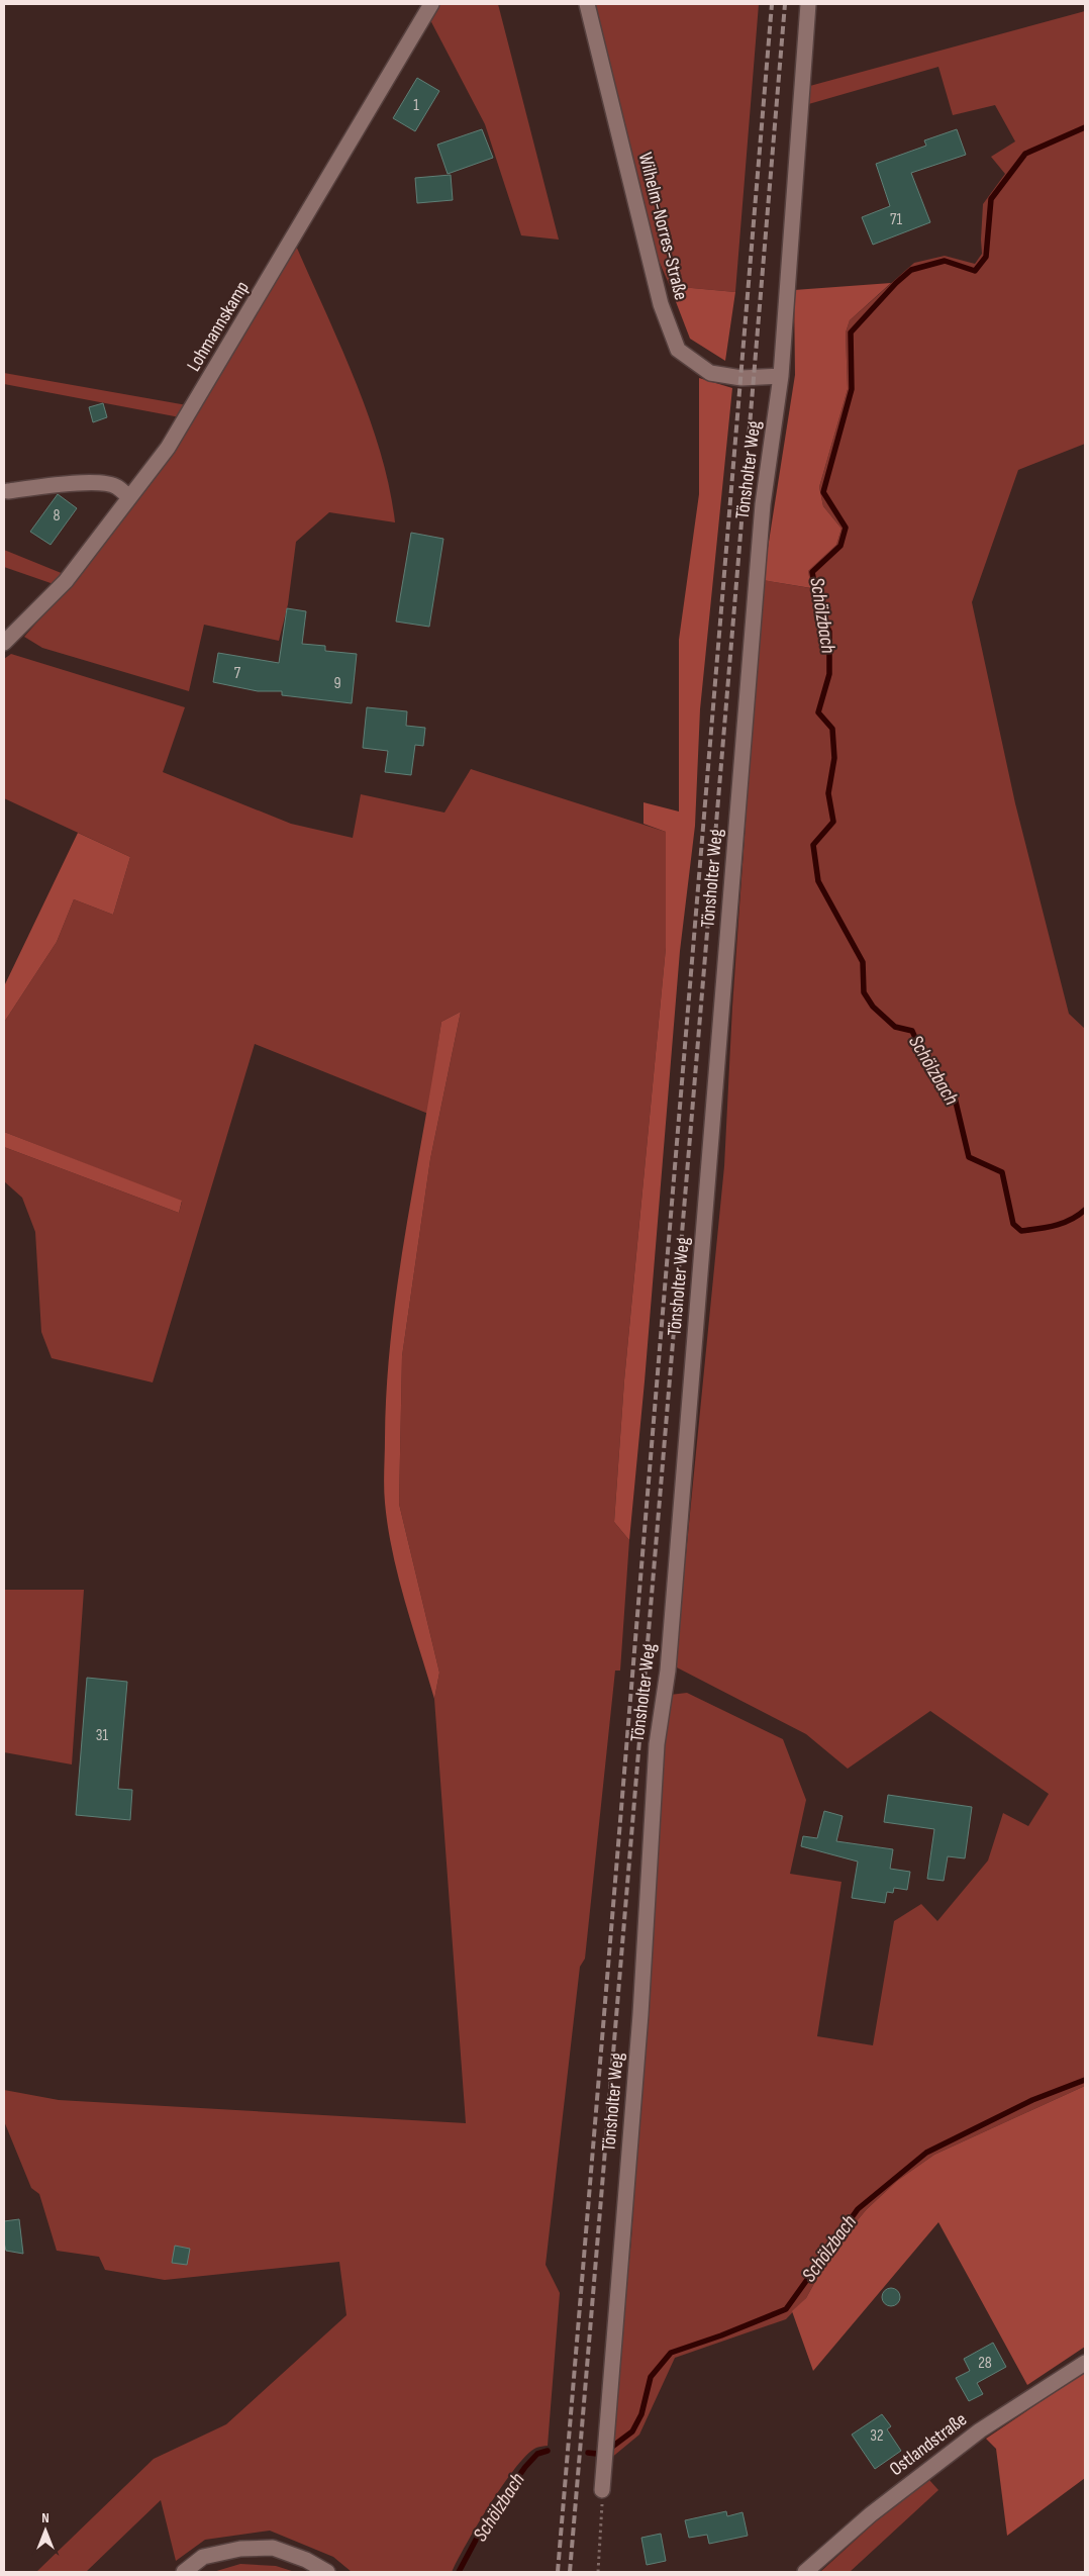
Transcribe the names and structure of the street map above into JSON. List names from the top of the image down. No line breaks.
{"streets":{"street":["Wilhelm-Norres-Straße","Lohmannskamp","Tönsholter Weg","Ostlandstraße"]},"crossings":[["Wilhelm-Norres-Straße","Tönsholter Weg"]],"water":["Schölzbach"],"house_numbers":["1","71","8","7","9","31","28","32"],"north":"top"}
